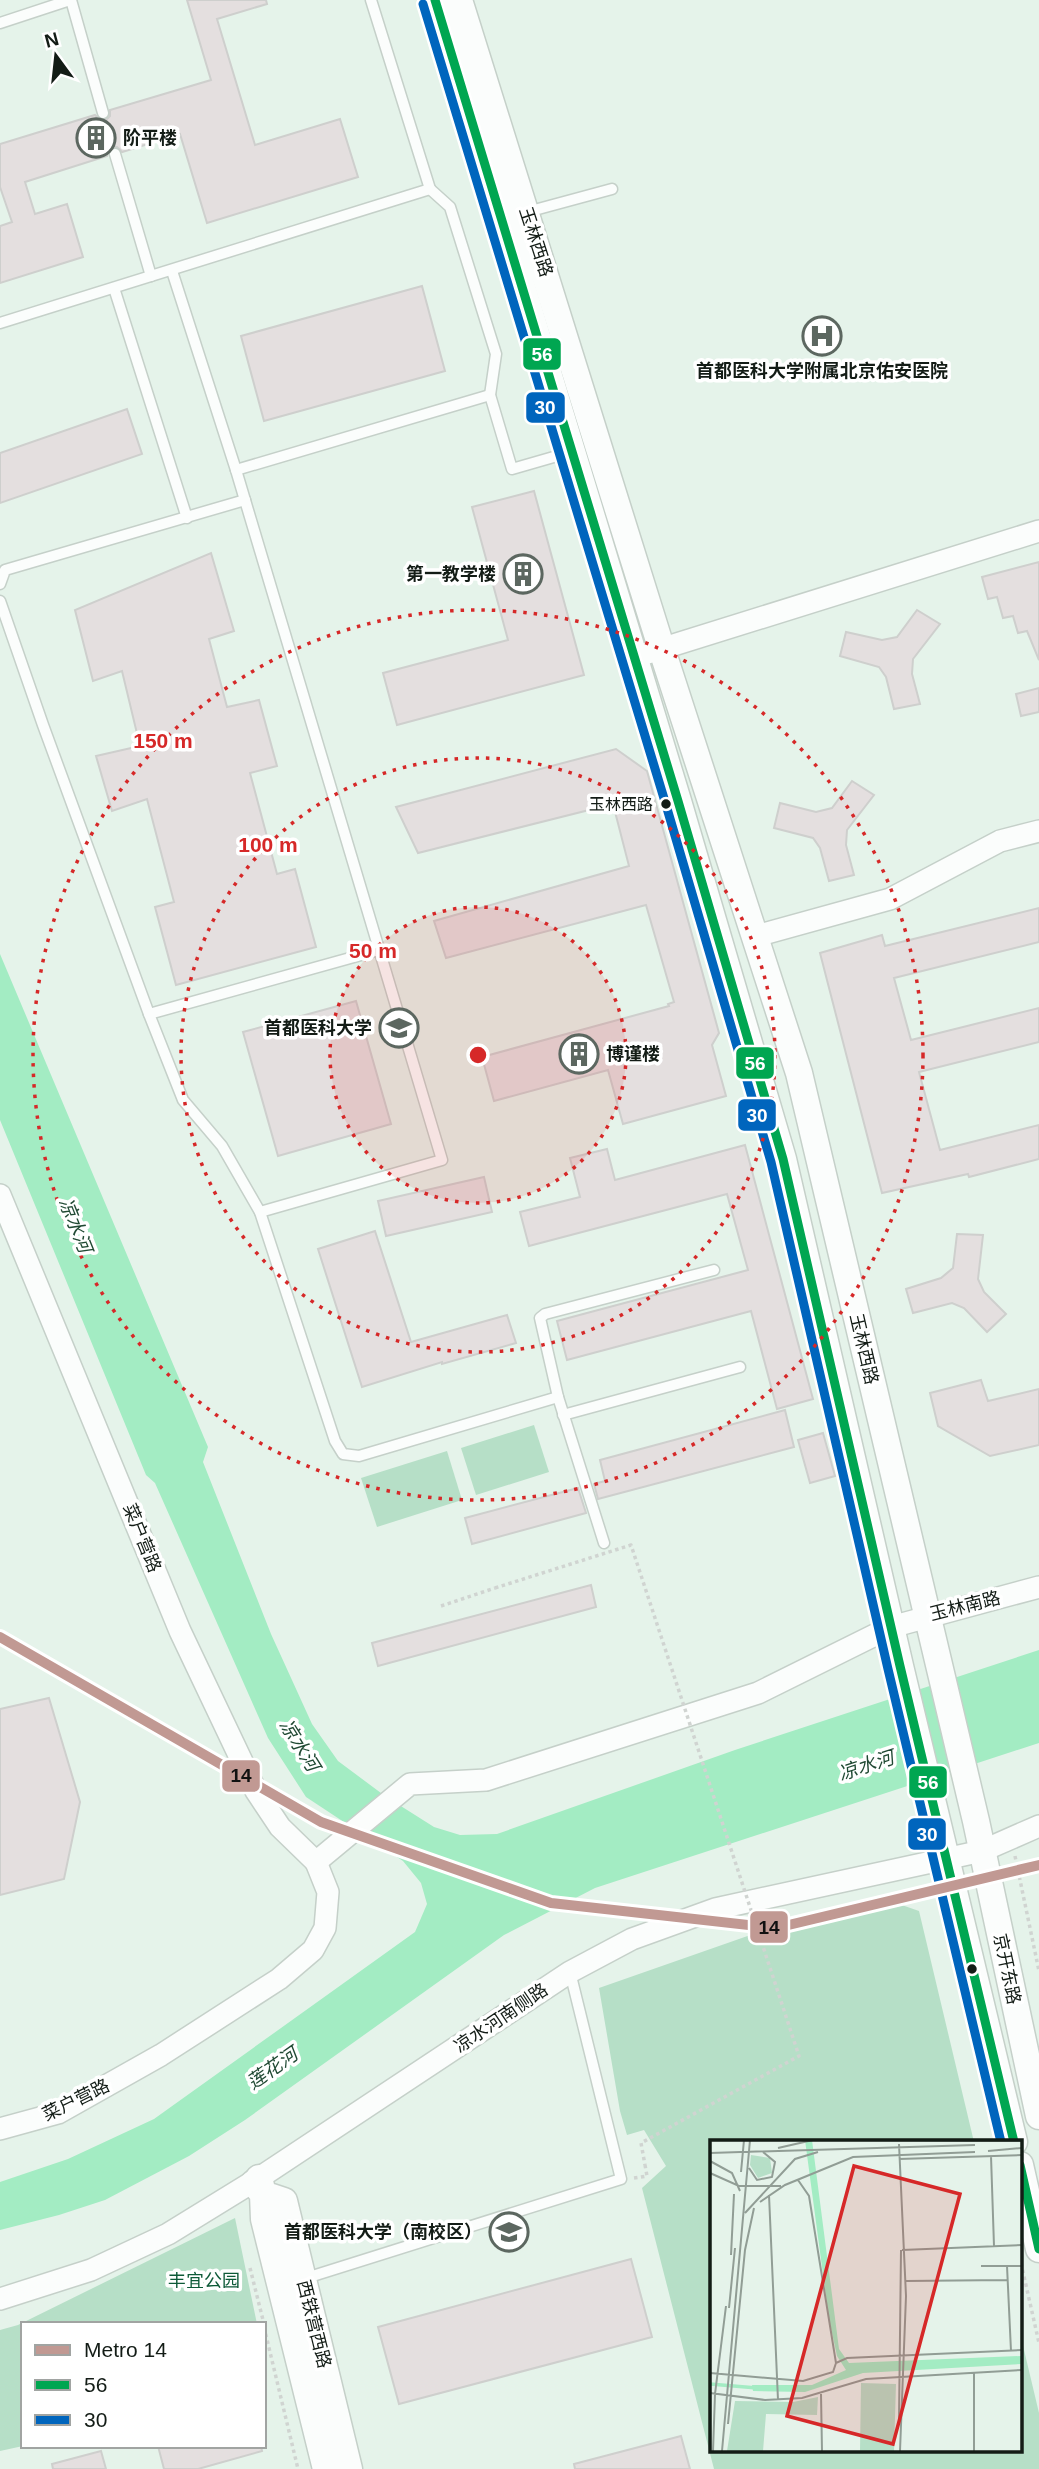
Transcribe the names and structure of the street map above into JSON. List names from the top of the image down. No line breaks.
{"streets":{"street":["玉林西路","菜户营路","玉林南路","京开东路","凉水河南侧路","西铁营西路"]},"crossings":[["玉林西路","玉林南路"],["玉林西路","京开东路"],["玉林西路","凉水河南侧路"],["菜户营路","玉林南路"],["京开东路","凉水河南侧路"],["凉水河南侧路","西铁营西路"]],"water":["凉水河","莲花河"],"parks":["丰宜公园"],"places":{"building":["阶平楼","第一教学楼","博谨楼"],"hospital":["首都医科大学附属北京佑安医院"],"other":["玉林西路"],"school or university":["首都医科大学","首都医科大学（南校区）"]},"lines":["transit line 56","transit line 30","metro line 14"],"legend":["Metro 14","56","30"],"north":"top","rings":["150 m","100 m","50 m"]}
